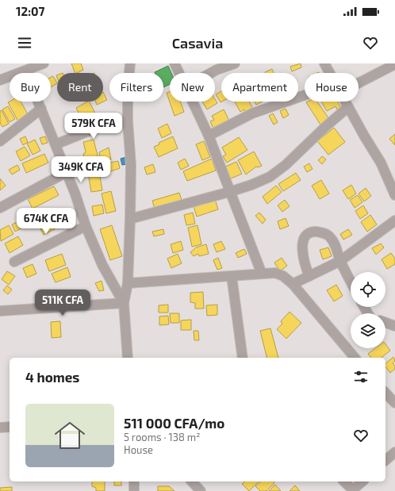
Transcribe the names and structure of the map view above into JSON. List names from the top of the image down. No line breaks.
{"page":{"status":"12:07","header":"Casavia","chip":["Buy","Rent","Filters","New","Apartment","House"],"price":["579K CFA","349K CFA","674K CFA","511K CFA"],"heading":"4 homes","list":[{"name":"511 000 CFA/mo","note":"5 rooms · 138 m² · House"}]}}
